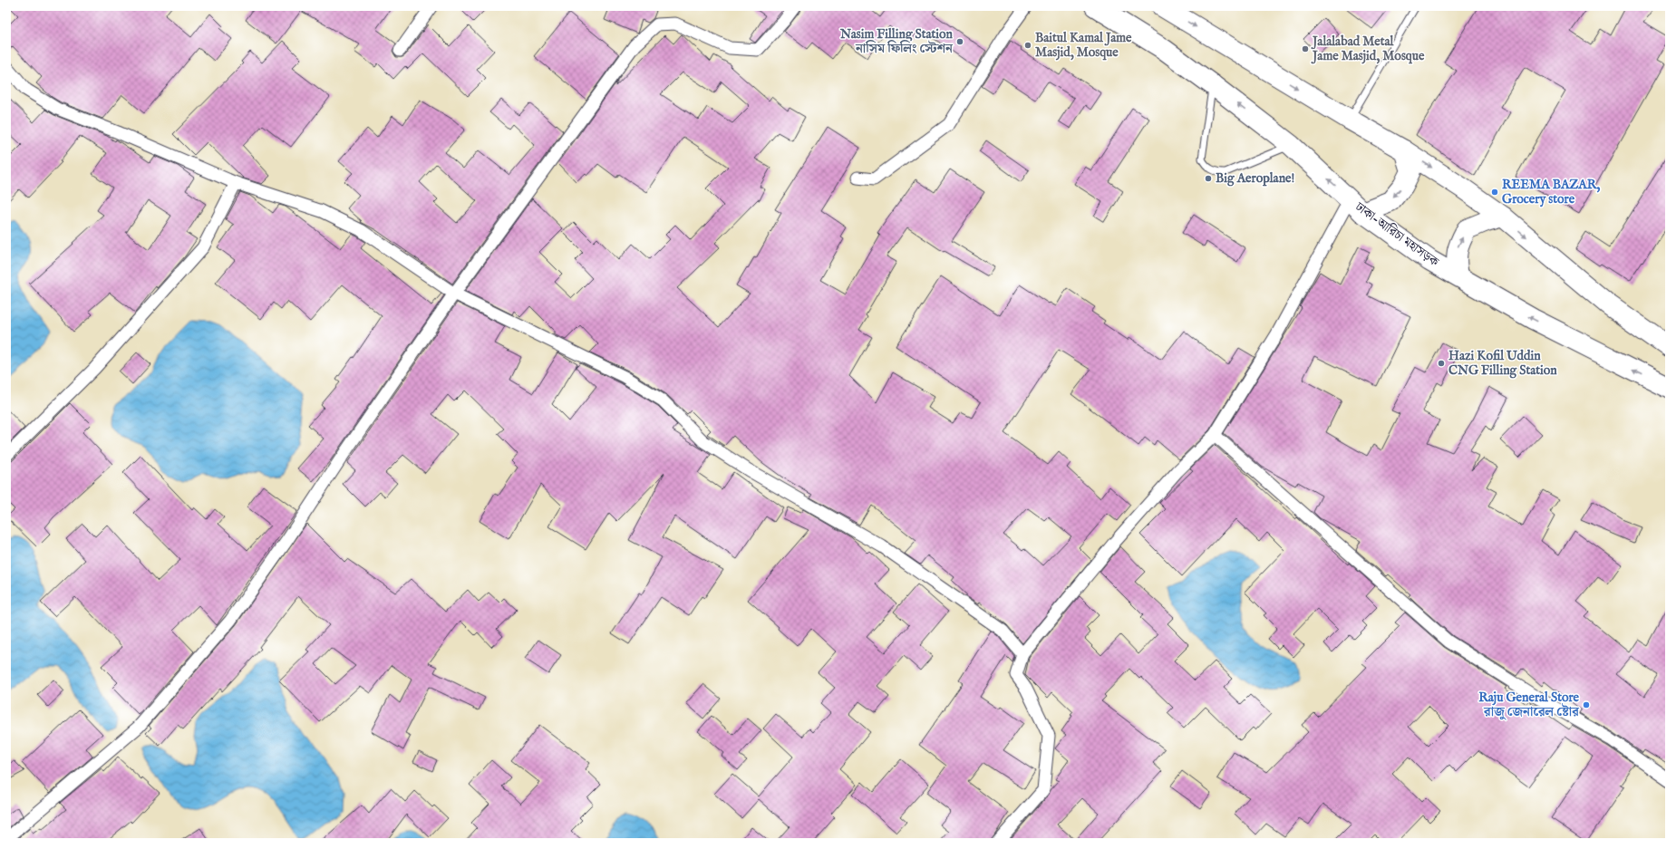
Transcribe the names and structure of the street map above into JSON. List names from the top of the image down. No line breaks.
{"streets":{"highway":["ঢাকা-আরিচা মহাসড়ক"]},"places":["Nasim Filling Station নাসিম ফিলিং স্টেশন","Baitul Kamal Jame Masjid, Mosque","Jalalabad Metal Jame Masjid, Mosque","Big Aeroplane!","REEMA BAZAR, Grocery store","Hazi Kofil Uddin CNG Filling Station","Raju General Store রাজু জেনারেল ষ্টোর"]}
